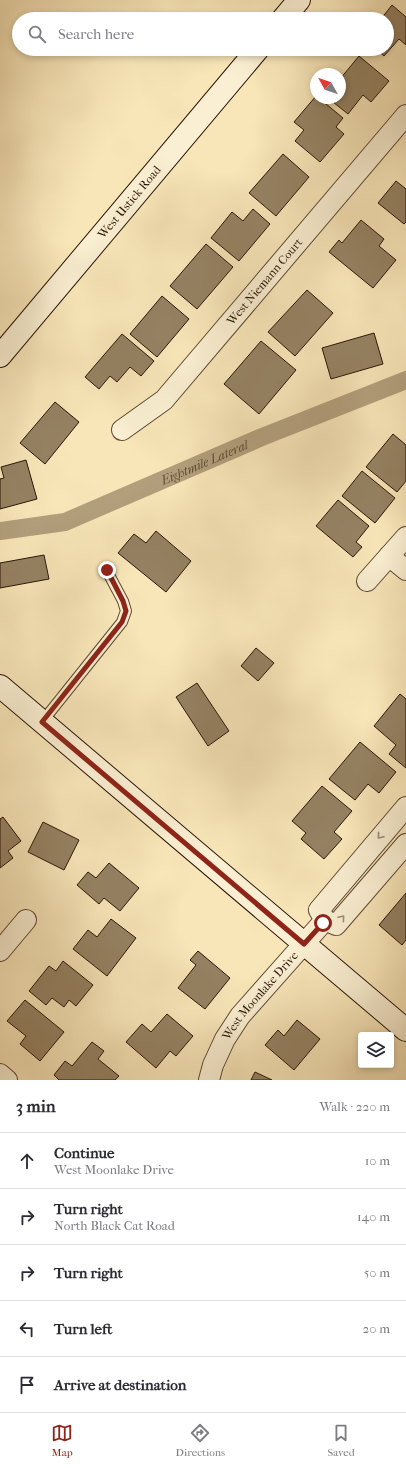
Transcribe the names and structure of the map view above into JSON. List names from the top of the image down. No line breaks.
{"streets":{"main road":["West Ustick Road"],"street":["West Niemann Court","West Moonlake Drive"]},"water":["Eightmile Lateral"],"north":"top left","page":{"search":"Search here","heading":["3 min","Walk · 220 m"],"list":[["Continue","West Moonlake Drive","10 m"],["Turn right","North Black Cat Road","140 m"],["Turn right","50 m"],["Turn left","20 m"],"Arrive at destination"],"nav":["Map","Directions","Saved"]}}
